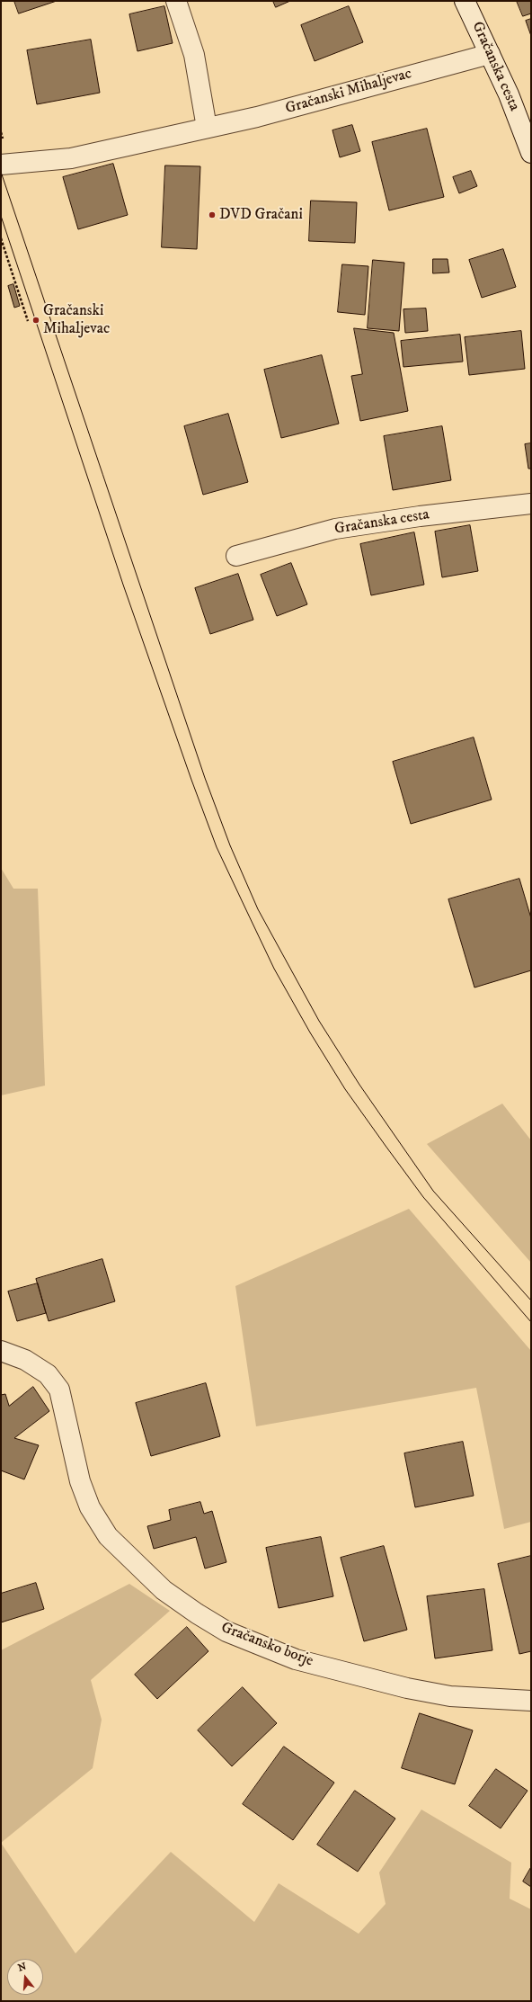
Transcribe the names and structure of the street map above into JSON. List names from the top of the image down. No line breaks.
{"streets":{"street":["Gračanska cesta","Gračanski Mihaljevac","Gračansko borje"]},"crossings":[["Gračanska cesta","Gračanski Mihaljevac"]],"places":["DVD Gračani","Gračanski Mihaljevac"],"north":"top"}
